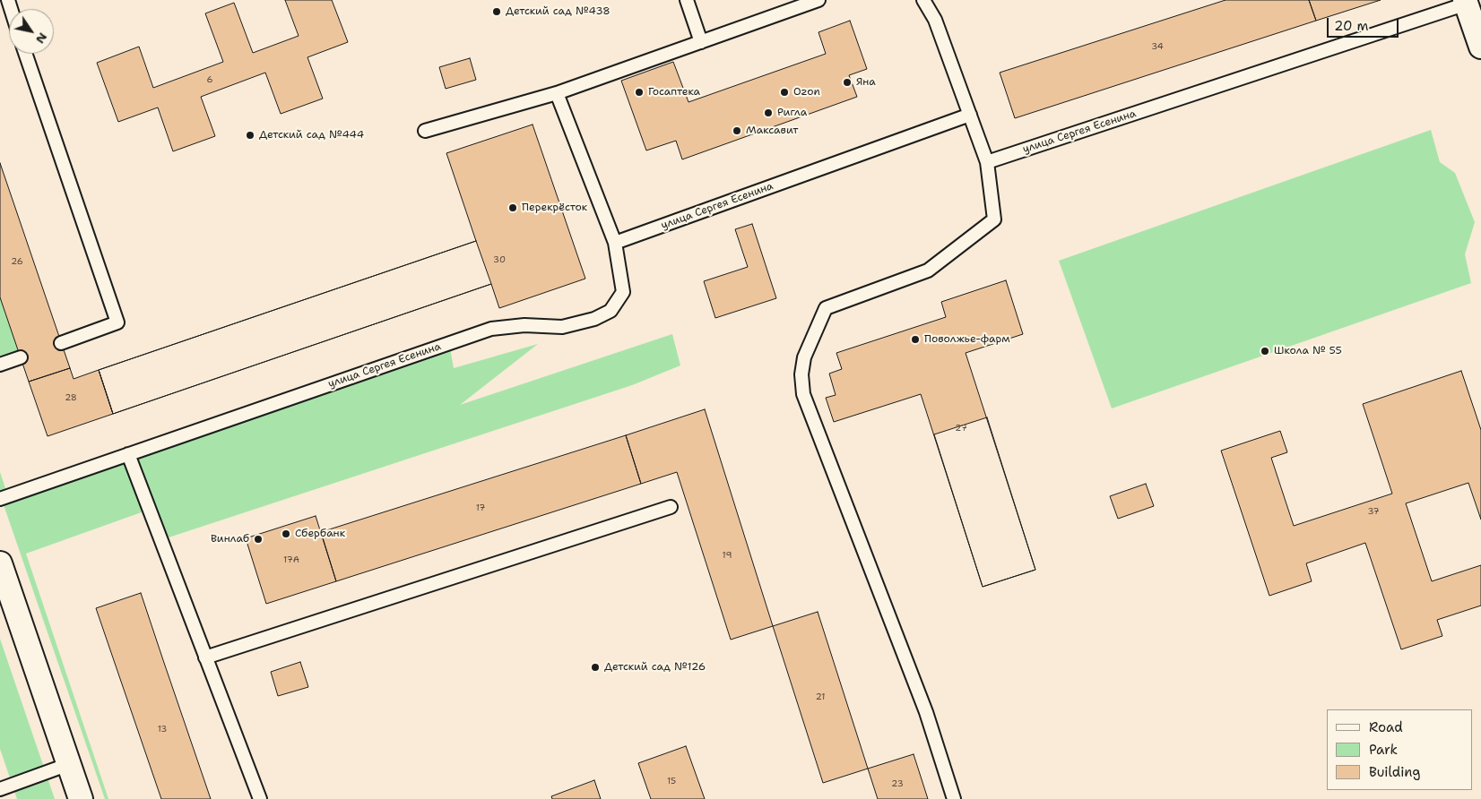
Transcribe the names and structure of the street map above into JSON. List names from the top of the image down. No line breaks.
{"streets":{"street":["улица Сергея Есенина"]},"places":["Детский сад №438","Яна","Госаптека","Ozon","Ригла","Максавит","Детский сад №444","Перекрёсток","Поволжье-фарм","Школа № 55","Сбербанк","Винлаб","Детский сад №126"],"house_numbers":["34","6","30","26","28","27","17","37","19","17А","21","13","15","23"],"legend":["Road","Park","Building"],"scale_bar":"20 m","north":"bottom right"}
